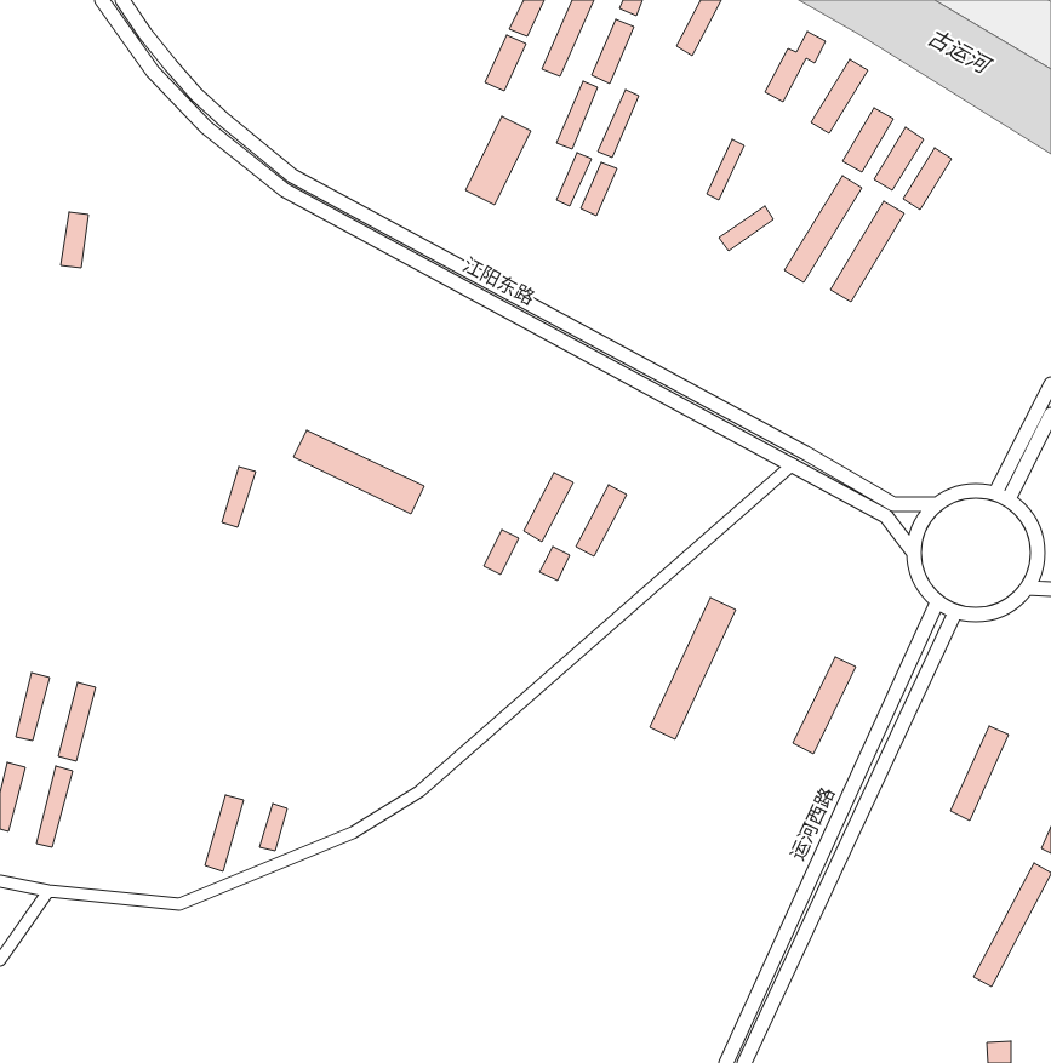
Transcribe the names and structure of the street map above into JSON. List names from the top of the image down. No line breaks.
{"streets":{"main road":["江阳东路","运河西路"]},"crossings":[["江阳东路","运河西路"]],"water":["古运河"]}
